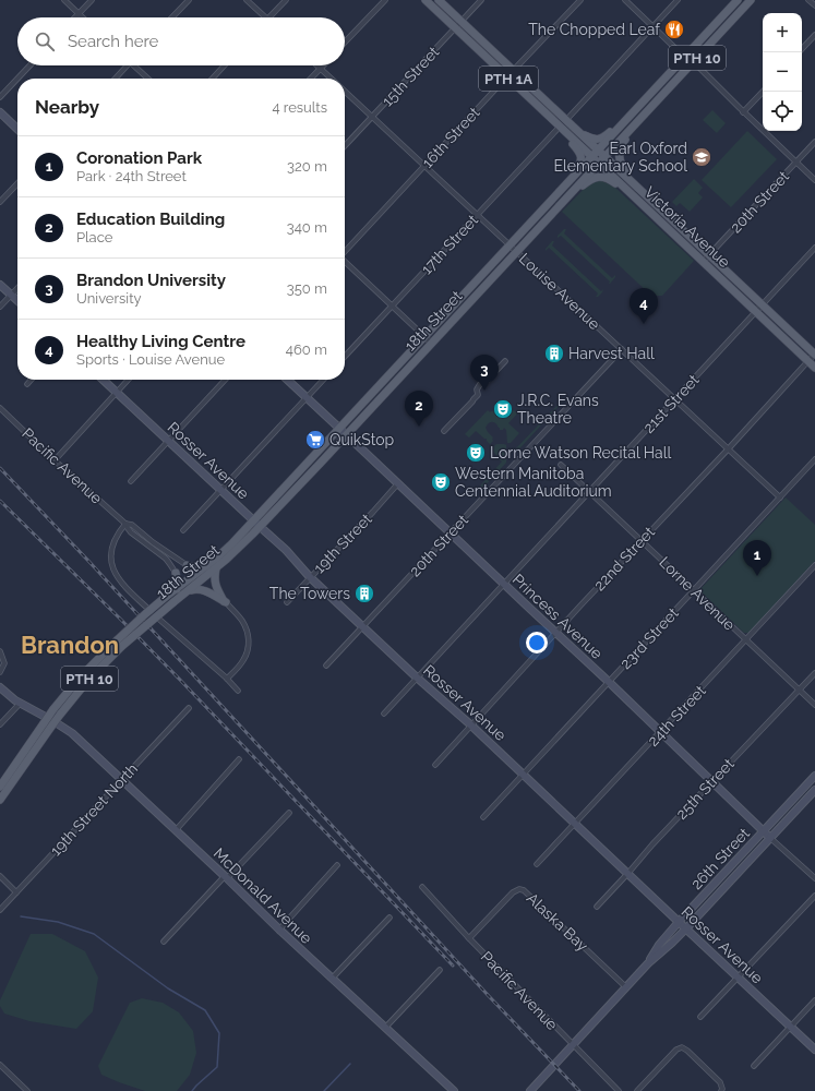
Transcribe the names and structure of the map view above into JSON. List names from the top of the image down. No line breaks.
{"streets":{"main road":["PTH 10","PTH 1A","Victoria Avenue","18th Street"],"street":["15th Street","16th Street","20th Street","17th Street","Louise Avenue","21st Street","Rosser Avenue","Pacific Avenue","19th Street","22nd Street","Lorne Avenue","Princess Avenue","23rd Street","24th Street","25th Street","19th Street North","26th Street","McDonald Avenue","Alaska Bay"]},"crossings":[["PTH 10","18th Street"],["PTH 10","McDonald Avenue"],["15th Street","PTH 1A"],["15th Street","Victoria Avenue"],["15th Street","Louise Avenue"],["PTH 1A","16th Street"],["PTH 1A","Victoria Avenue"],["PTH 1A","17th Street"],["16th Street","Victoria Avenue"],["16th Street","Louise Avenue"],["20th Street","Victoria Avenue"],["20th Street","Louise Avenue"],["20th Street","Rosser Avenue"],["20th Street","Princess Avenue"],["Victoria Avenue","17th Street"],["Victoria Avenue","18th Street"],["Victoria Avenue","21st Street"],["Victoria Avenue","22nd Street"],["17th Street","Louise Avenue"],["Louise Avenue","18th Street"],["Louise Avenue","21st Street"],["Louise Avenue","22nd Street"],["Louise Avenue","23rd Street"],["18th Street","Rosser Avenue"],["18th Street","Princess Avenue"],["18th Street","McDonald Avenue"],["21st Street","Rosser Avenue"],["21st Street","Lorne Avenue"],["21st Street","Princess Avenue"],["Rosser Avenue","19th Street"],["Rosser Avenue","22nd Street"],["Rosser Avenue","23rd Street"],["Rosser Avenue","24th Street"],["Rosser Avenue","25th Street"],["Rosser Avenue","26th Street"],["Pacific Avenue","26th Street"],["Pacific Avenue","Alaska Bay"],["19th Street","Princess Avenue"],["22nd Street","Lorne Avenue"],["22nd Street","Princess Avenue"],["Lorne Avenue","23rd Street"],["Lorne Avenue","24th Street"],["Lorne Avenue","25th Street"],["Princess Avenue","23rd Street"],["Princess Avenue","24th Street"],["Princess Avenue","25th Street"],["Princess Avenue","26th Street"],["19th Street North","McDonald Avenue"],["26th Street","Alaska Bay"]],"districts":["Brandon"],"places":{"restaurant":["The Chopped Leaf"],"school or university":["Earl Oxford Elementary School"],"building":["Harvest Hall","The Towers"],"theatre":["J.R.C. Evans Theatre","Lorne Watson Recital Hall","Western Manitoba Centennial Auditorium"],"supermarket":["QuikStop"]},"page":{"map_buttons":["+","−"],"search":"Search here","heading":["Nearby","4 results"],"list":[{"mark":"1","name":"Coronation Park","note":"Park · 24th Street","value":"320 m"},{"mark":"2","name":"Education Building","note":"Place","value":"340 m"},{"mark":"3","name":"Brandon University","note":"University","value":"350 m"},{"mark":"4","name":"Healthy Living Centre","note":"Sports · Louise Avenue","value":"460 m"}],"pins":["4","3","2","1"]}}
